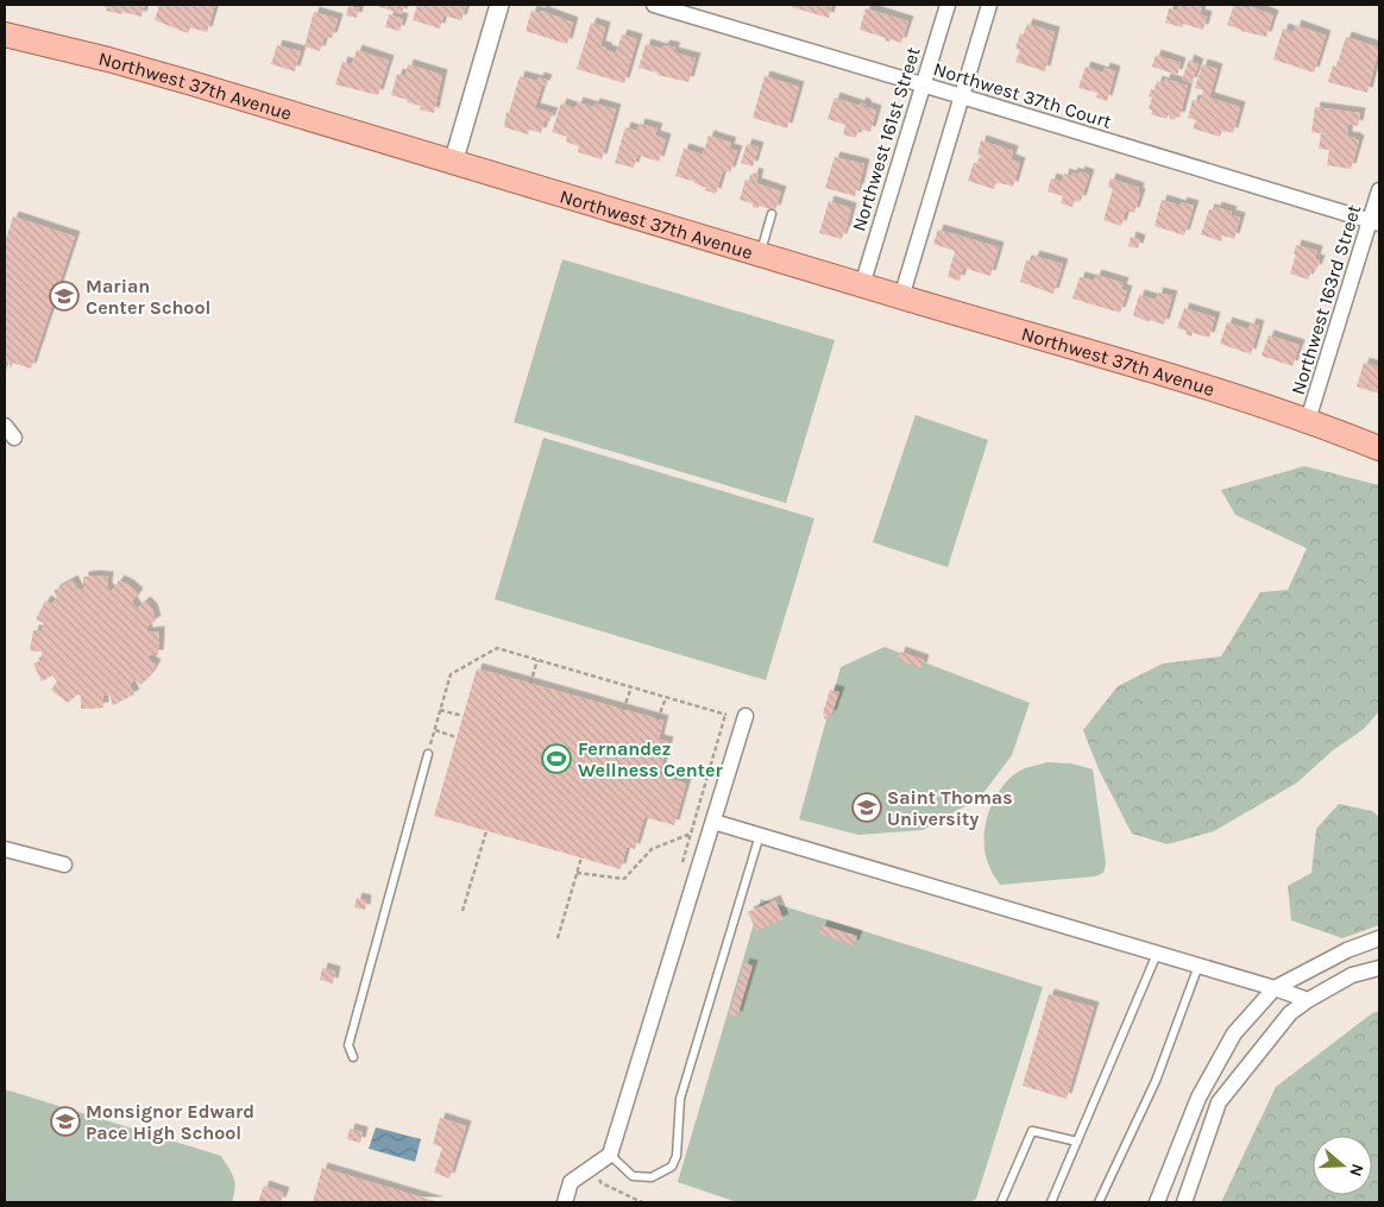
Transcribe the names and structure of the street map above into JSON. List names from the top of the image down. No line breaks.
{"streets":{"main road":["Northwest 37th Avenue"],"street":["Northwest 37th Court","Northwest 161st Street","Northwest 163rd Street"]},"crossings":[["Northwest 37th Avenue","Northwest 161st Street"],["Northwest 37th Avenue","Northwest 163rd Street"],["Northwest 37th Court","Northwest 161st Street"],["Northwest 37th Court","Northwest 163rd Street"]],"places":{"school or university":["Marian Center School","Saint Thomas University","Monsignor Edward Pace High School"],"sports":["Fernandez Wellness Center"]},"north":"right"}
